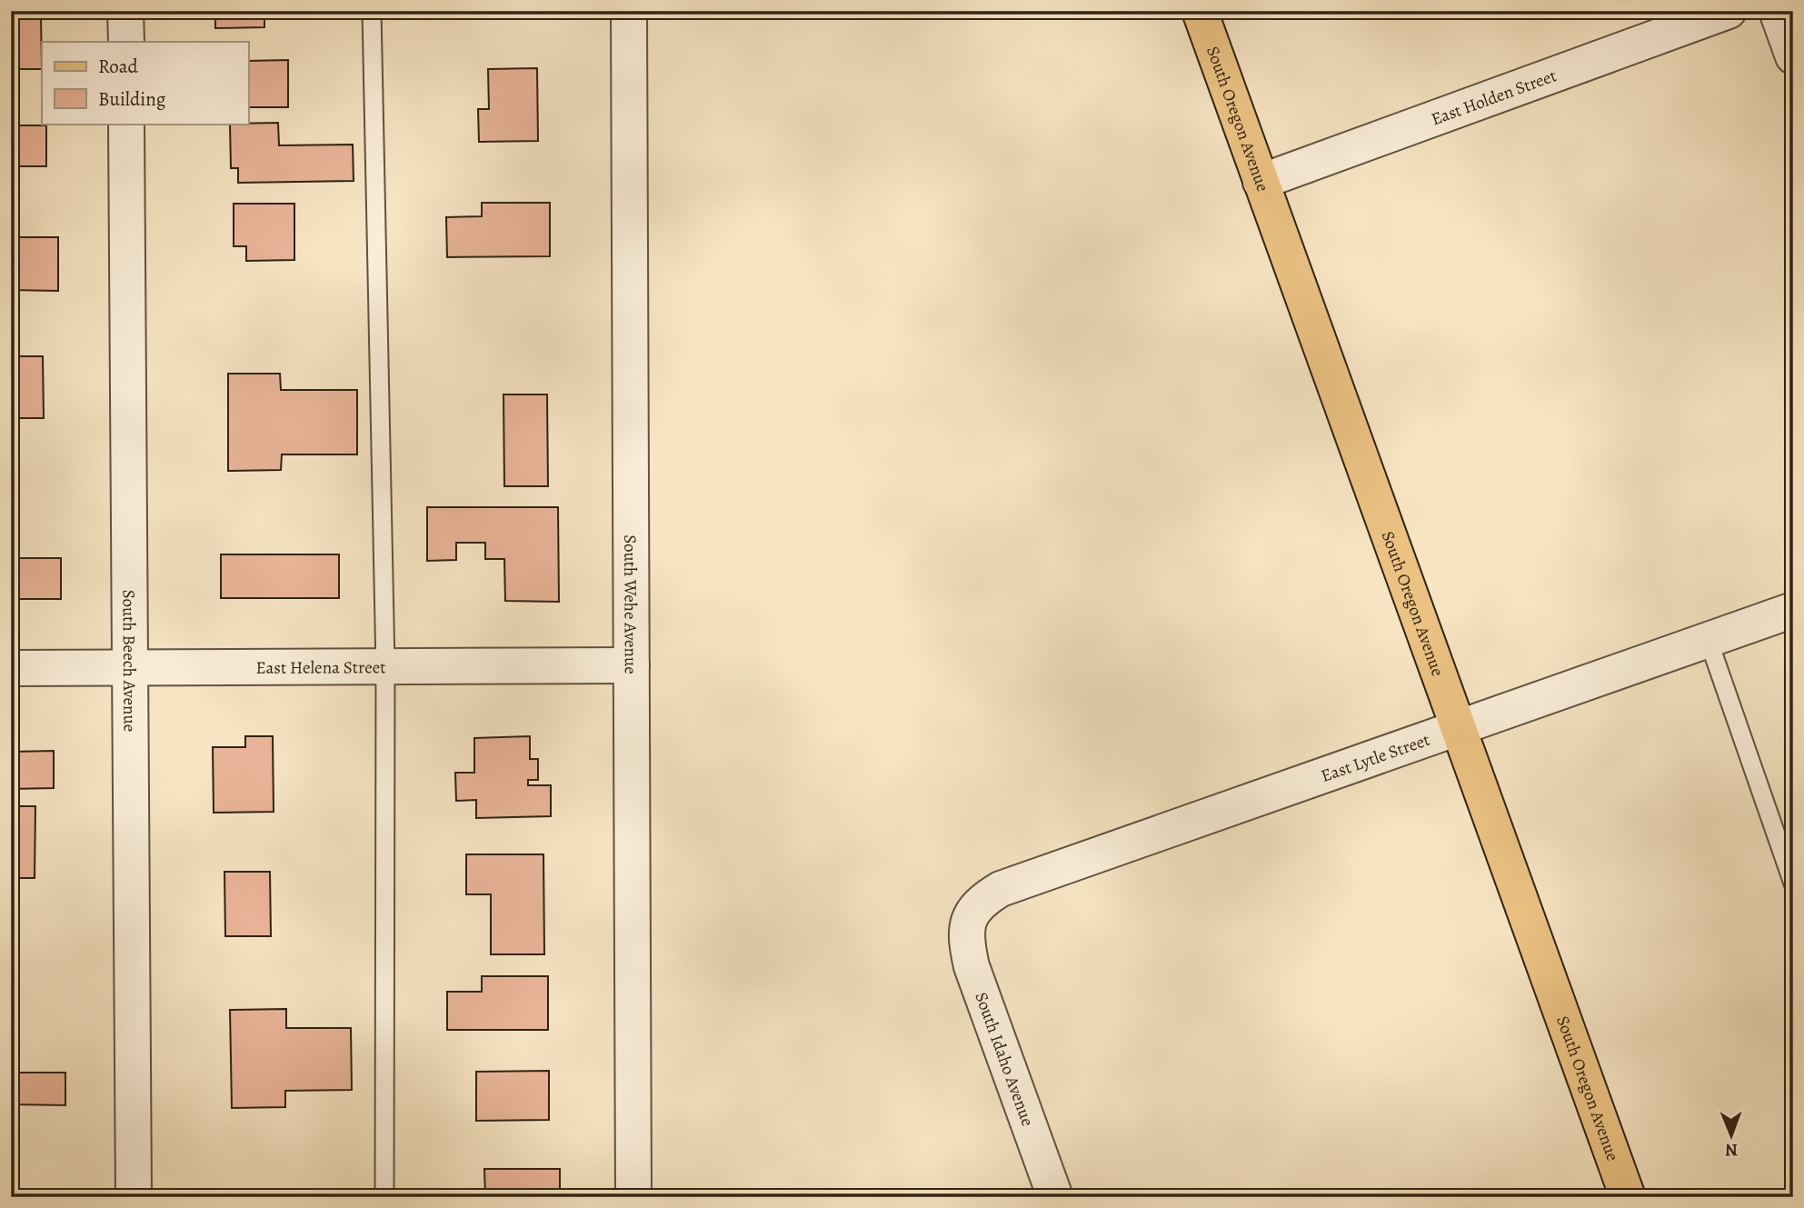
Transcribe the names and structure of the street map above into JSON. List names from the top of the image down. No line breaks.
{"streets":{"main road":["South Oregon Avenue"],"street":["East Holden Street","South Wehe Avenue","South Beech Avenue","East Helena Street","East Lytle Street","South Idaho Avenue"]},"crossings":[["East Holden Street","South Oregon Avenue"],["South Oregon Avenue","East Lytle Street"],["South Wehe Avenue","East Helena Street"],["South Beech Avenue","East Helena Street"],["East Lytle Street","South Idaho Avenue"]],"legend":["Road","Building"],"north":"bottom"}
